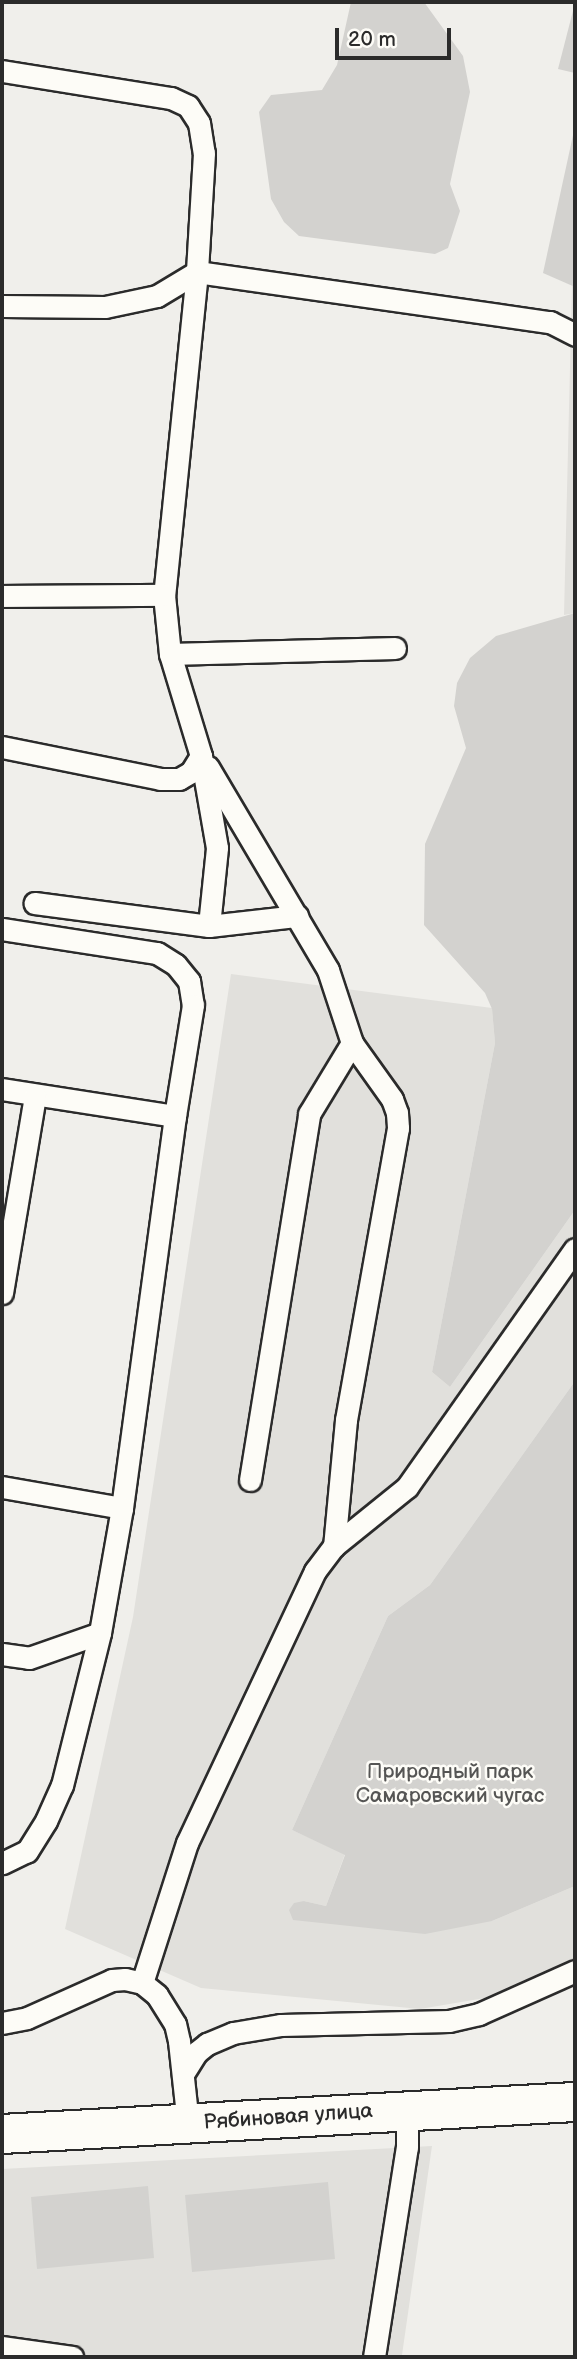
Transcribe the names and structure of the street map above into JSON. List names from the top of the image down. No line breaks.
{"streets":{"street":["Рябиновая улица"]},"parks":["Природный парк Самаровский чугас"],"scale_bar":"20 m"}
